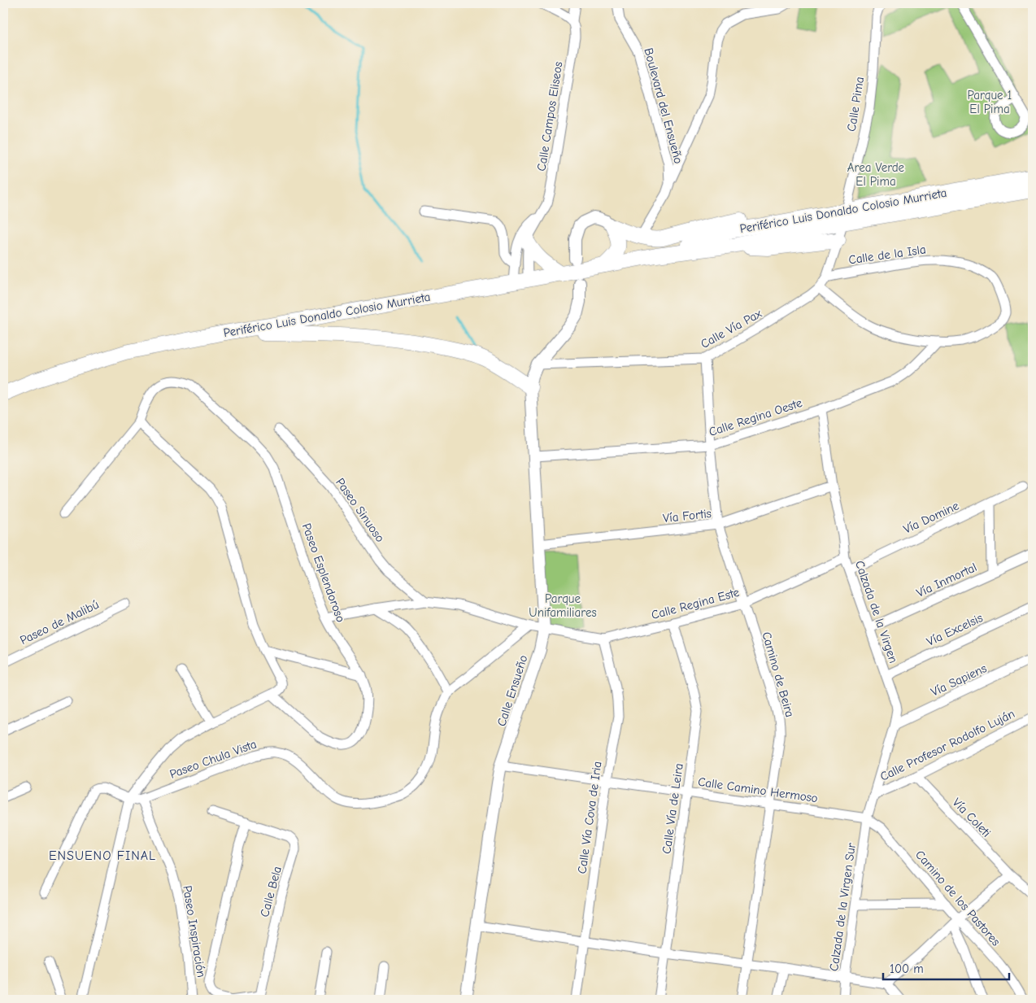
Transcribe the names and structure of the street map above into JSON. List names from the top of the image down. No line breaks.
{"streets":{"main road":["Periférico Luis Donaldo Colosio Murrieta"],"street":["Calle Pima","Boulevard del Ensueño","Calle Campos Eliseos","Calle de la Isla","Calle Vía Pax","Calle Regina Oeste","Paseo Sinuoso","Vía Fortis","Vía Domine","Paseo Esplendoroso","Vía Inmortal","Calle Regina Este","Calzada de la Virgen","Paseo de Malibú","Vía Excelsis","Camino de Beira","Vía Sapiens","Calle Ensueño","Calle Profesor Rodolfo Luján","Paseo Chula Vista","Calle Camino Hermoso","Calle Vía de Leira","Calle Vía Cova de Iria","Vía Coleti","Calle Bela","Camino de los Pastores","Calzada de la Virgen Sur","Paseo Inspiración"]},"crossings":[["Calle Pima","Periférico Luis Donaldo Colosio Murrieta"],["Calle Pima","Calle Vía Pax"],["Calle Campos Eliseos","Periférico Luis Donaldo Colosio Murrieta"],["Periférico Luis Donaldo Colosio Murrieta","Calle Vía Pax"],["Calle de la Isla","Calle Vía Pax"],["Calle de la Isla","Calle Regina Oeste"],["Calle Vía Pax","Camino de Beira"],["Calle Regina Oeste","Calzada de la Virgen"],["Calle Regina Oeste","Camino de Beira"],["Calle Regina Oeste","Calle Ensueño"],["Vía Fortis","Calzada de la Virgen"],["Vía Fortis","Camino de Beira"],["Vía Fortis","Calle Ensueño"],["Vía Domine","Calzada de la Virgen"],["Vía Inmortal","Calzada de la Virgen"],["Calle Regina Este","Calzada de la Virgen"],["Calle Regina Este","Camino de Beira"],["Calle Regina Este","Calle Ensueño"],["Calle Regina Este","Calle Vía de Leira"],["Calle Regina Este","Calle Vía Cova de Iria"],["Calzada de la Virgen","Vía Excelsis"],["Calzada de la Virgen","Vía Sapiens"],["Calzada de la Virgen","Calle Profesor Rodolfo Luján"],["Calzada de la Virgen","Calle Camino Hermoso"],["Calzada de la Virgen","Camino de los Pastores"],["Calzada de la Virgen","Calzada de la Virgen Sur"],["Camino de Beira","Calle Camino Hermoso"],["Calle Ensueño","Calle Camino Hermoso"],["Calle Profesor Rodolfo Luján","Vía Coleti"],["Paseo Chula Vista","Paseo Inspiración"],["Calle Camino Hermoso","Calle Vía de Leira"],["Calle Camino Hermoso","Calle Vía Cova de Iria"],["Calle Camino Hermoso","Camino de los Pastores"],["Calle Camino Hermoso","Calzada de la Virgen Sur"],["Camino de los Pastores","Calzada de la Virgen Sur"]],"districts":["ENSUENO FINAL"],"parks":["Parque 1 El Pima","Area Verde El Pima","Parque Unifamiliares"],"scale_bar":"100 m"}
